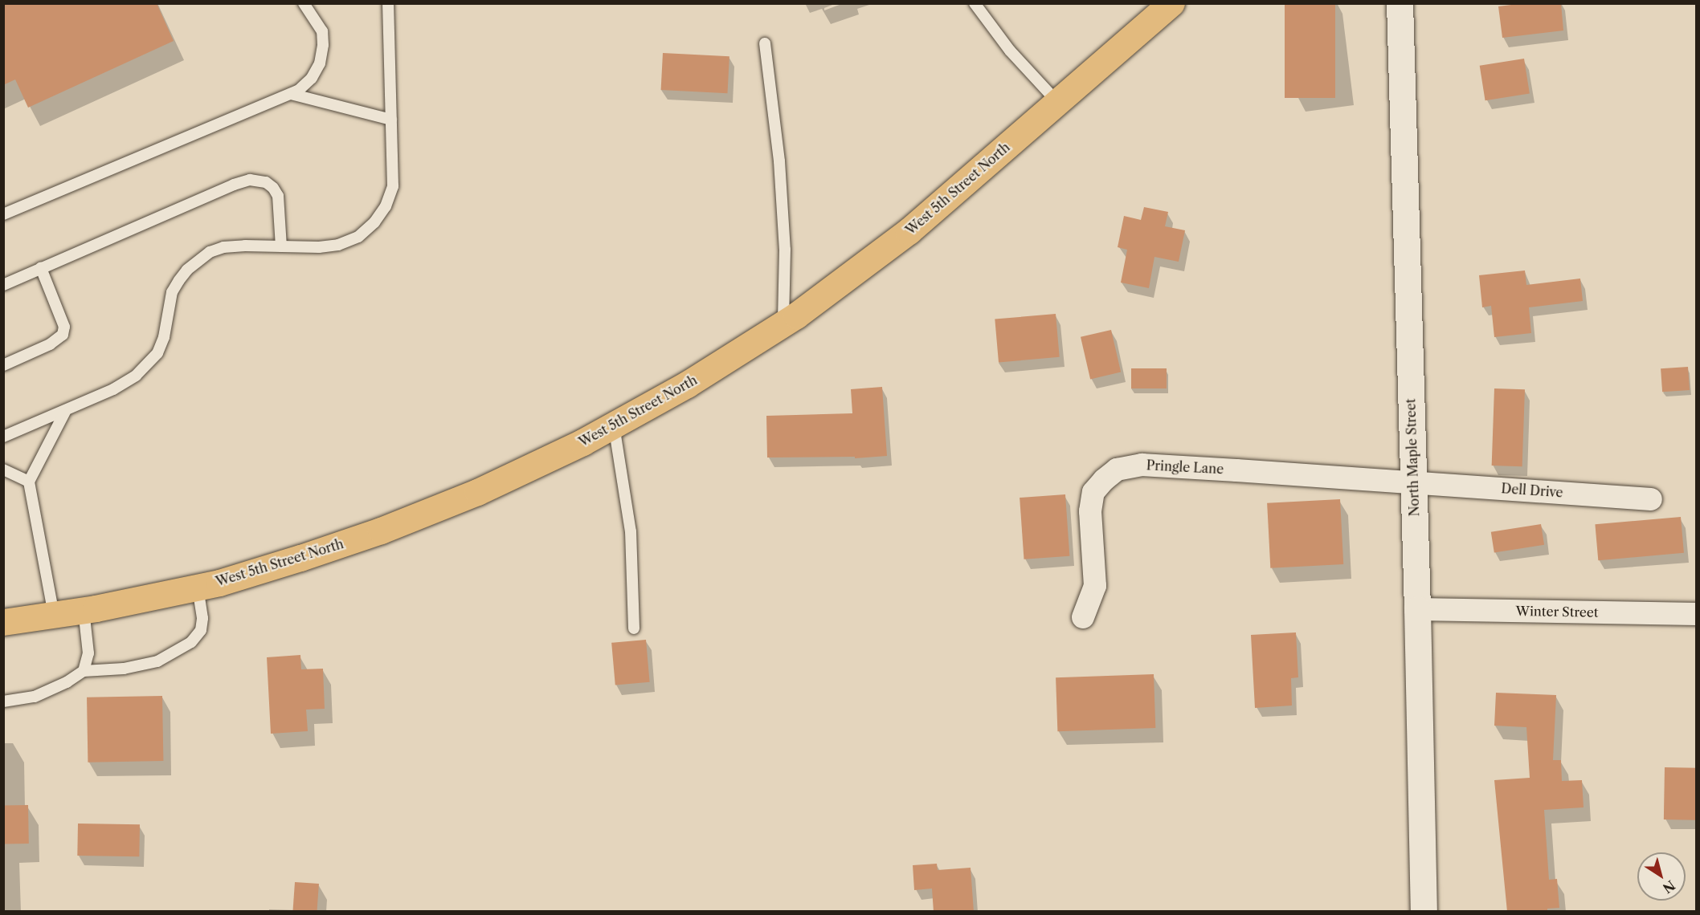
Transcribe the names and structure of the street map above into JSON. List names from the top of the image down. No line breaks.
{"streets":{"main road":["West 5th Street North"],"street":["North Maple Street","Pringle Lane","Dell Drive","Winter Street"]},"crossings":[["North Maple Street","Pringle Lane"],["North Maple Street","Dell Drive"],["North Maple Street","Winter Street"],["Pringle Lane","Dell Drive"]],"north":"bottom right"}
